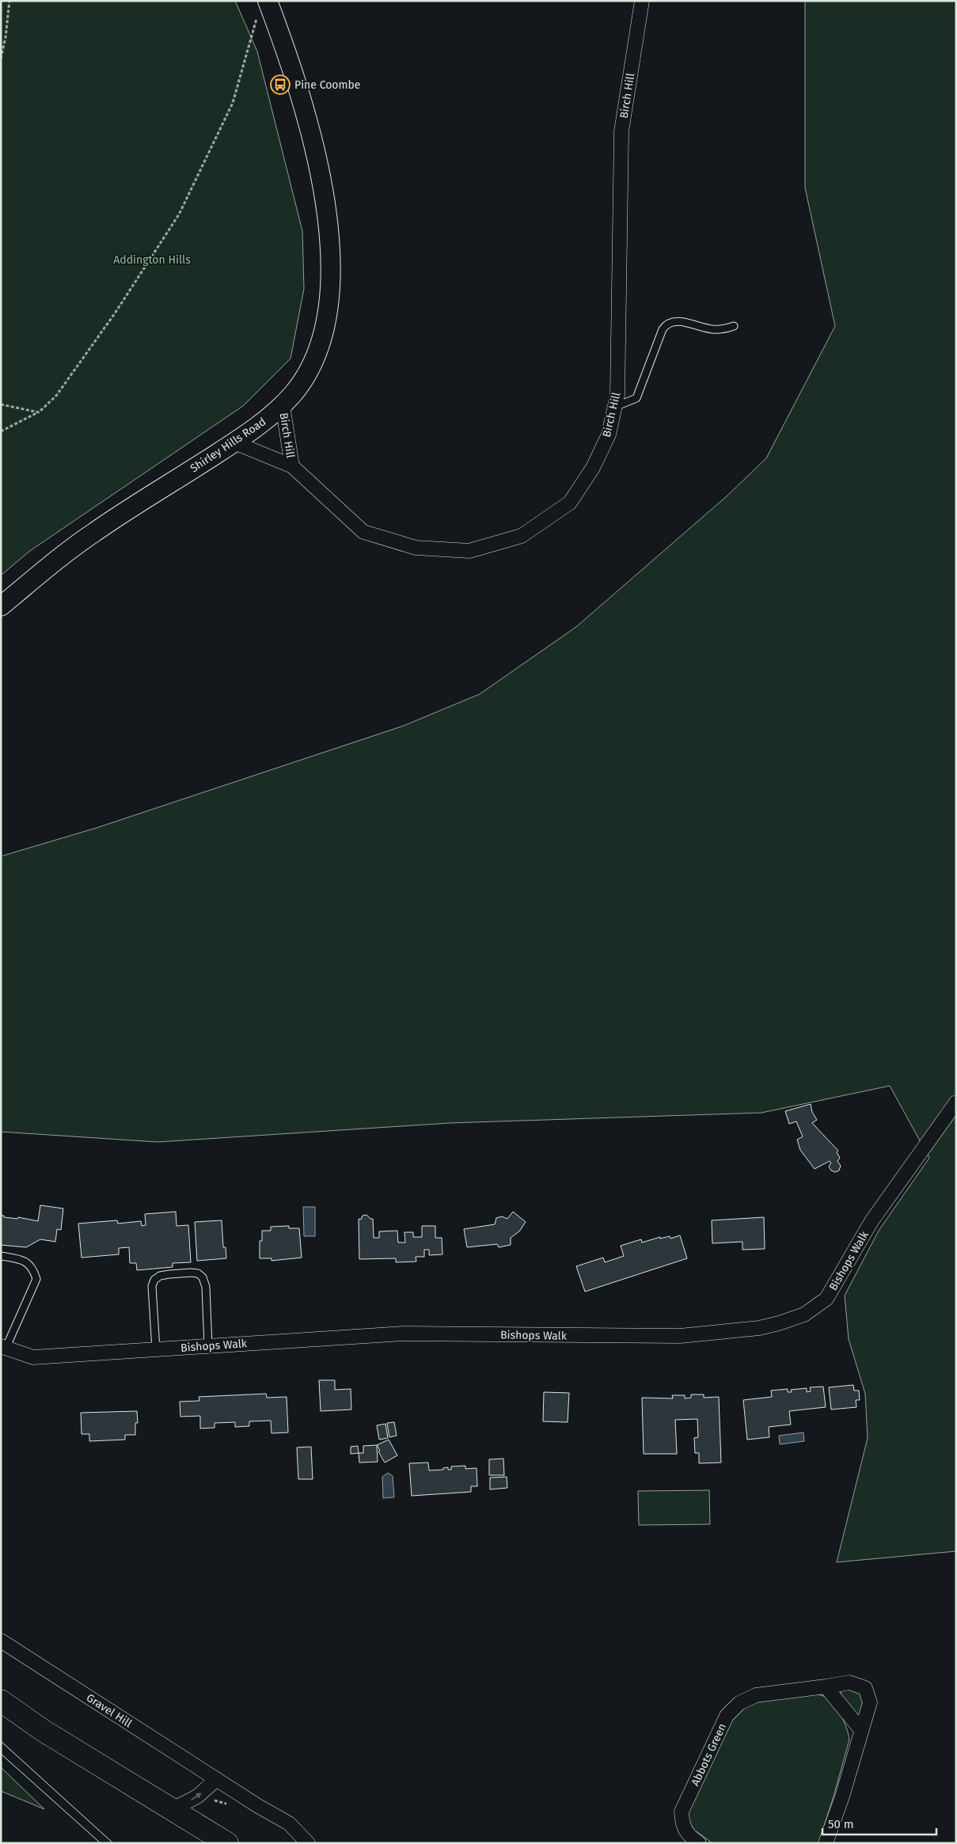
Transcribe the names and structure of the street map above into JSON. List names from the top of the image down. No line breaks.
{"streets":{"street":["Birch Hill","Shirley Hills Road","Bishops Walk","Gravel Hill","Abbots Green"]},"crossings":[["Birch Hill","Shirley Hills Road"]],"parks":["Addington Hills"],"places":{"bus stop":["Pine Coombe"]},"scale_bar":"50 m"}
